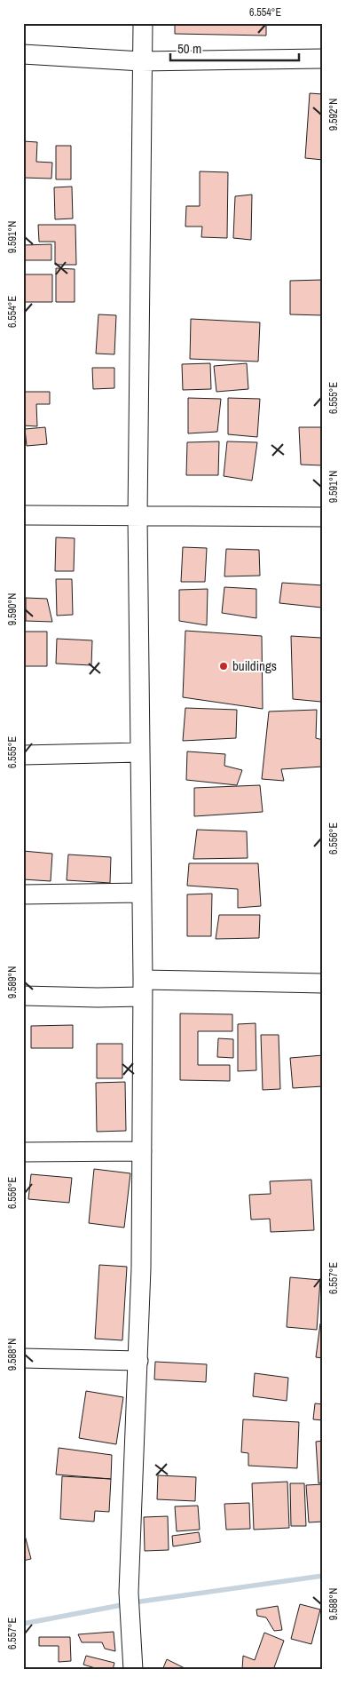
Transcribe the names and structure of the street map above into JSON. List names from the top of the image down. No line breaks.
{"places":["buildings"],"scale_bar":"50 m","coordinates":["6.554°E","9.592°N","9.591°N","6.555°E","9.590°N","6.556°E","9.589°N","6.557°E","9.588°N"]}
